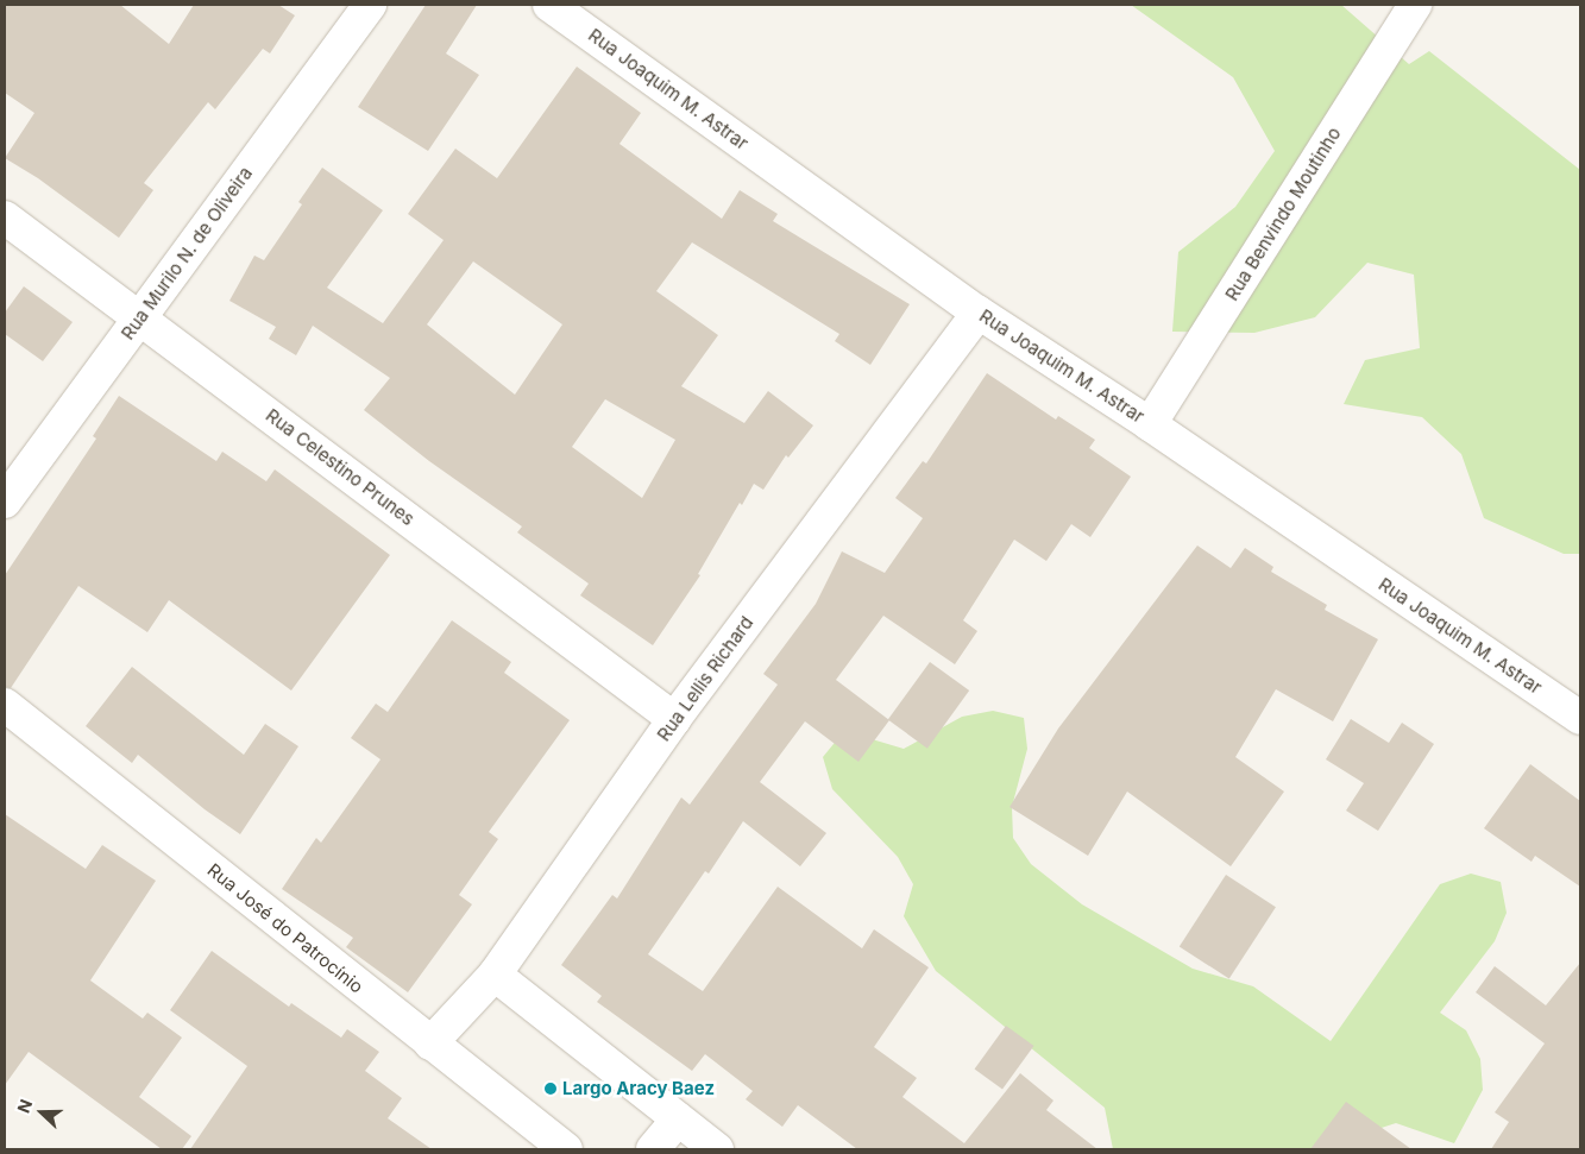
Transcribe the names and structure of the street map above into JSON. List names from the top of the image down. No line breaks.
{"streets":{"street":["Rua Joaquim M. Astrar","Rua Benvindo Moutinho","Rua Murilo N. de Oliveira","Rua Celestino Prunes","Rua Lellis Richard","Rua José do Patrocínio"]},"crossings":[["Rua Joaquim M. Astrar","Rua Benvindo Moutinho"],["Rua Joaquim M. Astrar","Rua Lellis Richard"],["Rua Murilo N. de Oliveira","Rua Celestino Prunes"],["Rua Celestino Prunes","Rua Lellis Richard"],["Rua Lellis Richard","Rua José do Patrocínio"]],"places":["Largo Aracy Baez"],"north":"left"}
